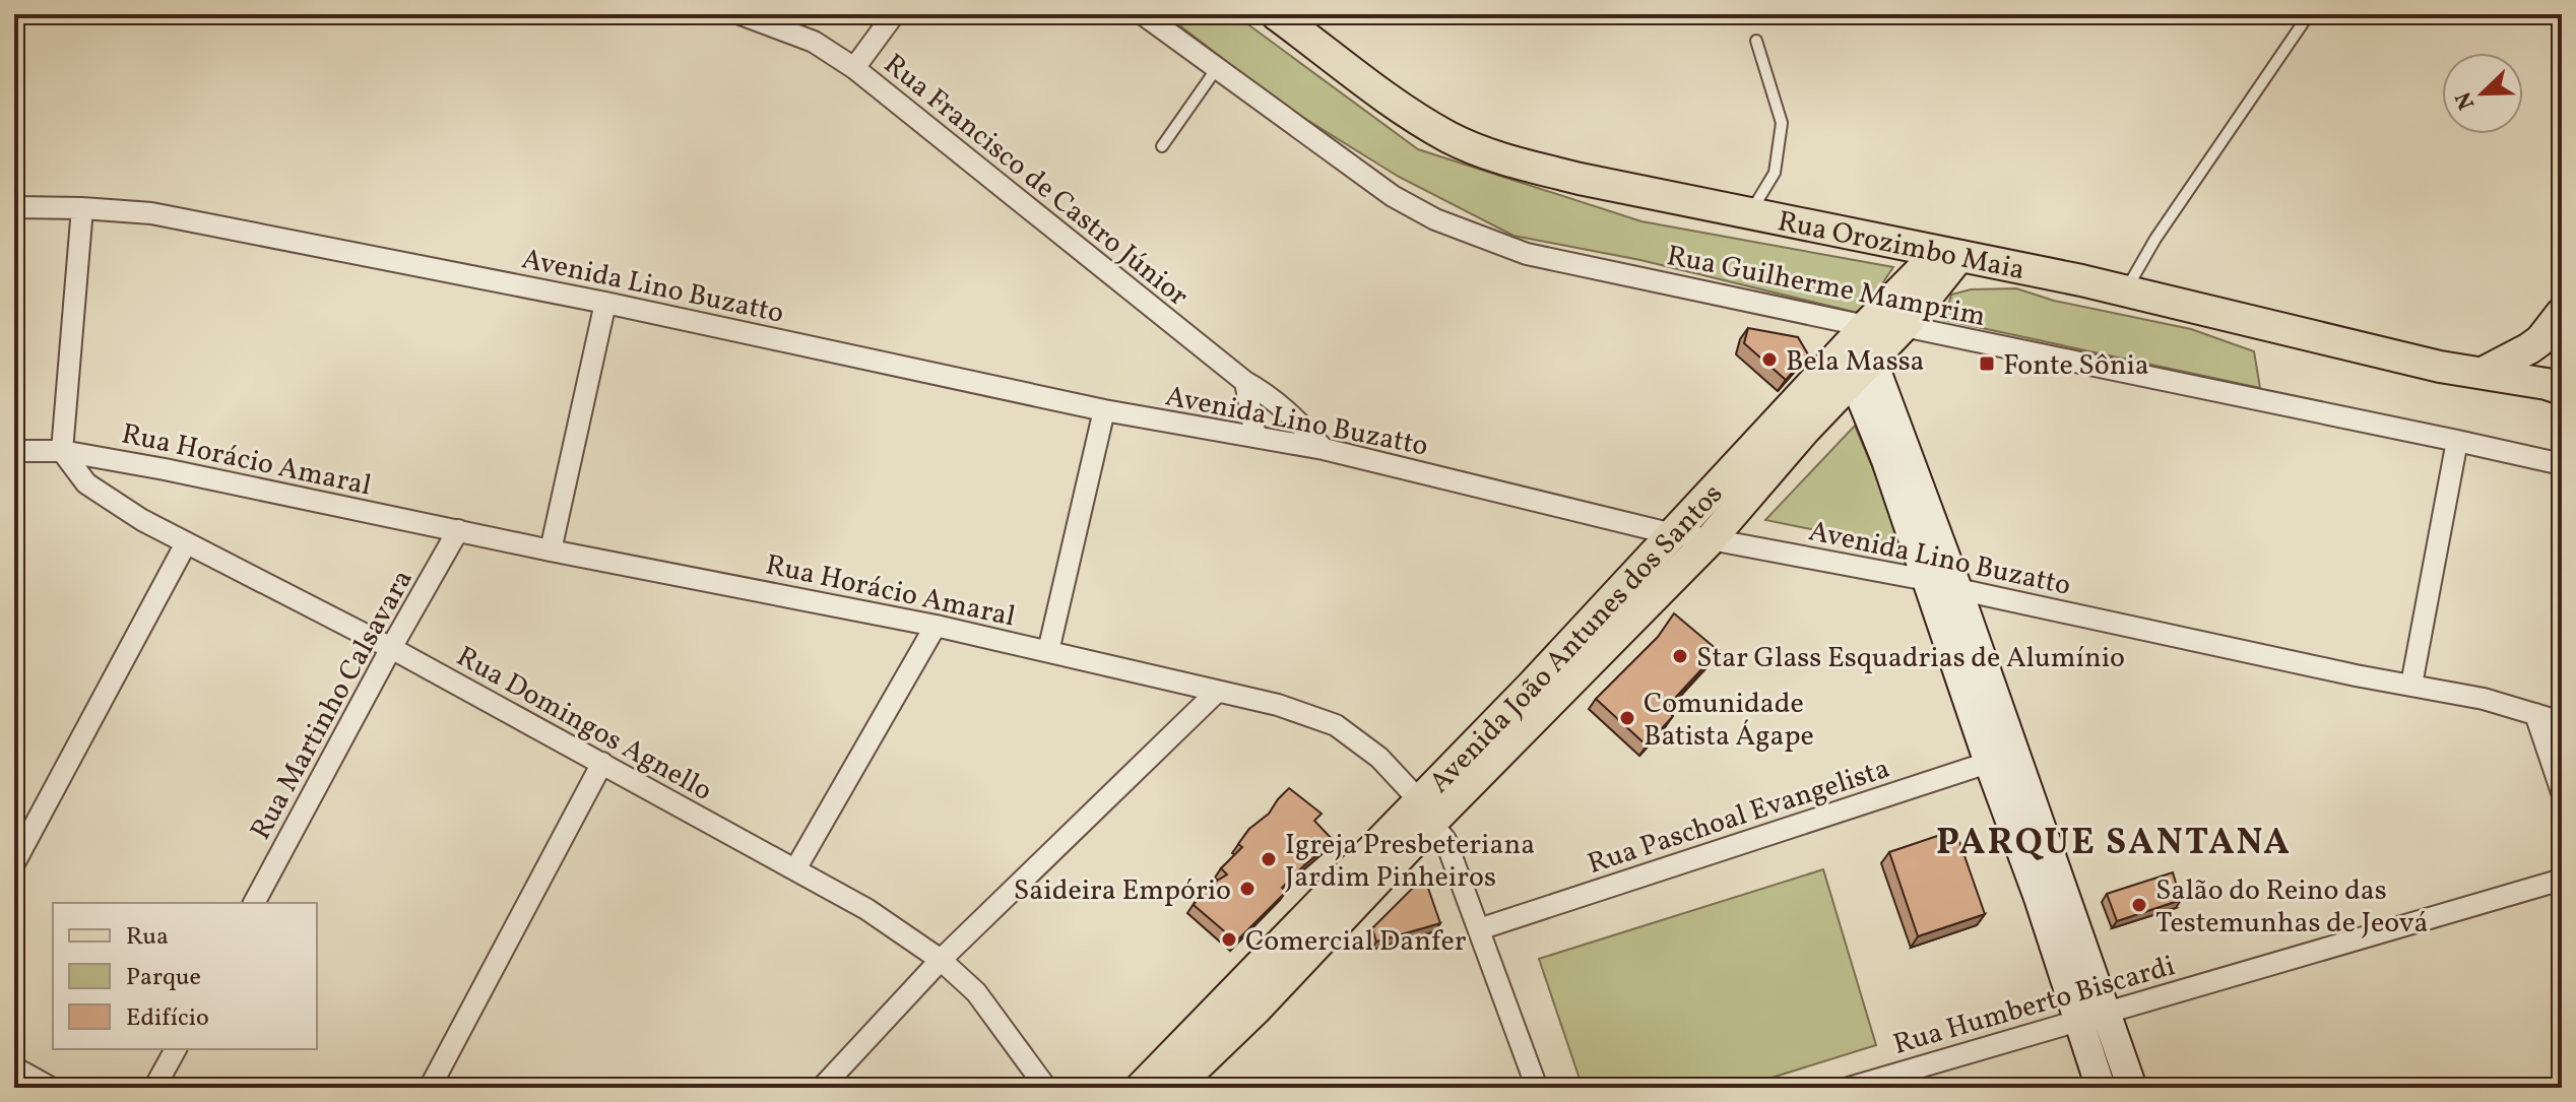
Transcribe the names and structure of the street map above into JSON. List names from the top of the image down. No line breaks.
{"streets":{"main road":["Rua Orozimbo Maia","Avenida João Antunes dos Santos"],"street":["Rua Francisco de Castro Júnior","Avenida Lino Buzatto","Rua Guilherme Mamprim","Rua Horácio Amaral","Rua Martinho Calsavara","Rua Domingos Agnello","Rua Paschoal Evangelista","Rua Humberto Biscardi"]},"crossings":[["Rua Francisco de Castro Júnior","Avenida Lino Buzatto"],["Rua Orozimbo Maia","Avenida João Antunes dos Santos"],["Avenida Lino Buzatto","Avenida João Antunes dos Santos"],["Rua Guilherme Mamprim","Avenida João Antunes dos Santos"],["Rua Horácio Amaral","Avenida João Antunes dos Santos"],["Rua Horácio Amaral","Rua Martinho Calsavara"],["Rua Horácio Amaral","Rua Domingos Agnello"],["Rua Horácio Amaral","Rua Paschoal Evangelista"],["Rua Martinho Calsavara","Rua Domingos Agnello"]],"districts":["PARQUE SANTANA"],"places":{"other":["Bela Massa","Star Glass Esquadrias de Alumínio","Comunidade Batista Ágape","Igreja Presbeteriana Jardim Pinheiros","Saideira Empório","Salão do Reino das Testemunhas de Jeová","Comercial Danfer"],"transit":["Fonte Sônia"]},"legend":["Rua","Parque","Edifício"],"north":"bottom left"}
